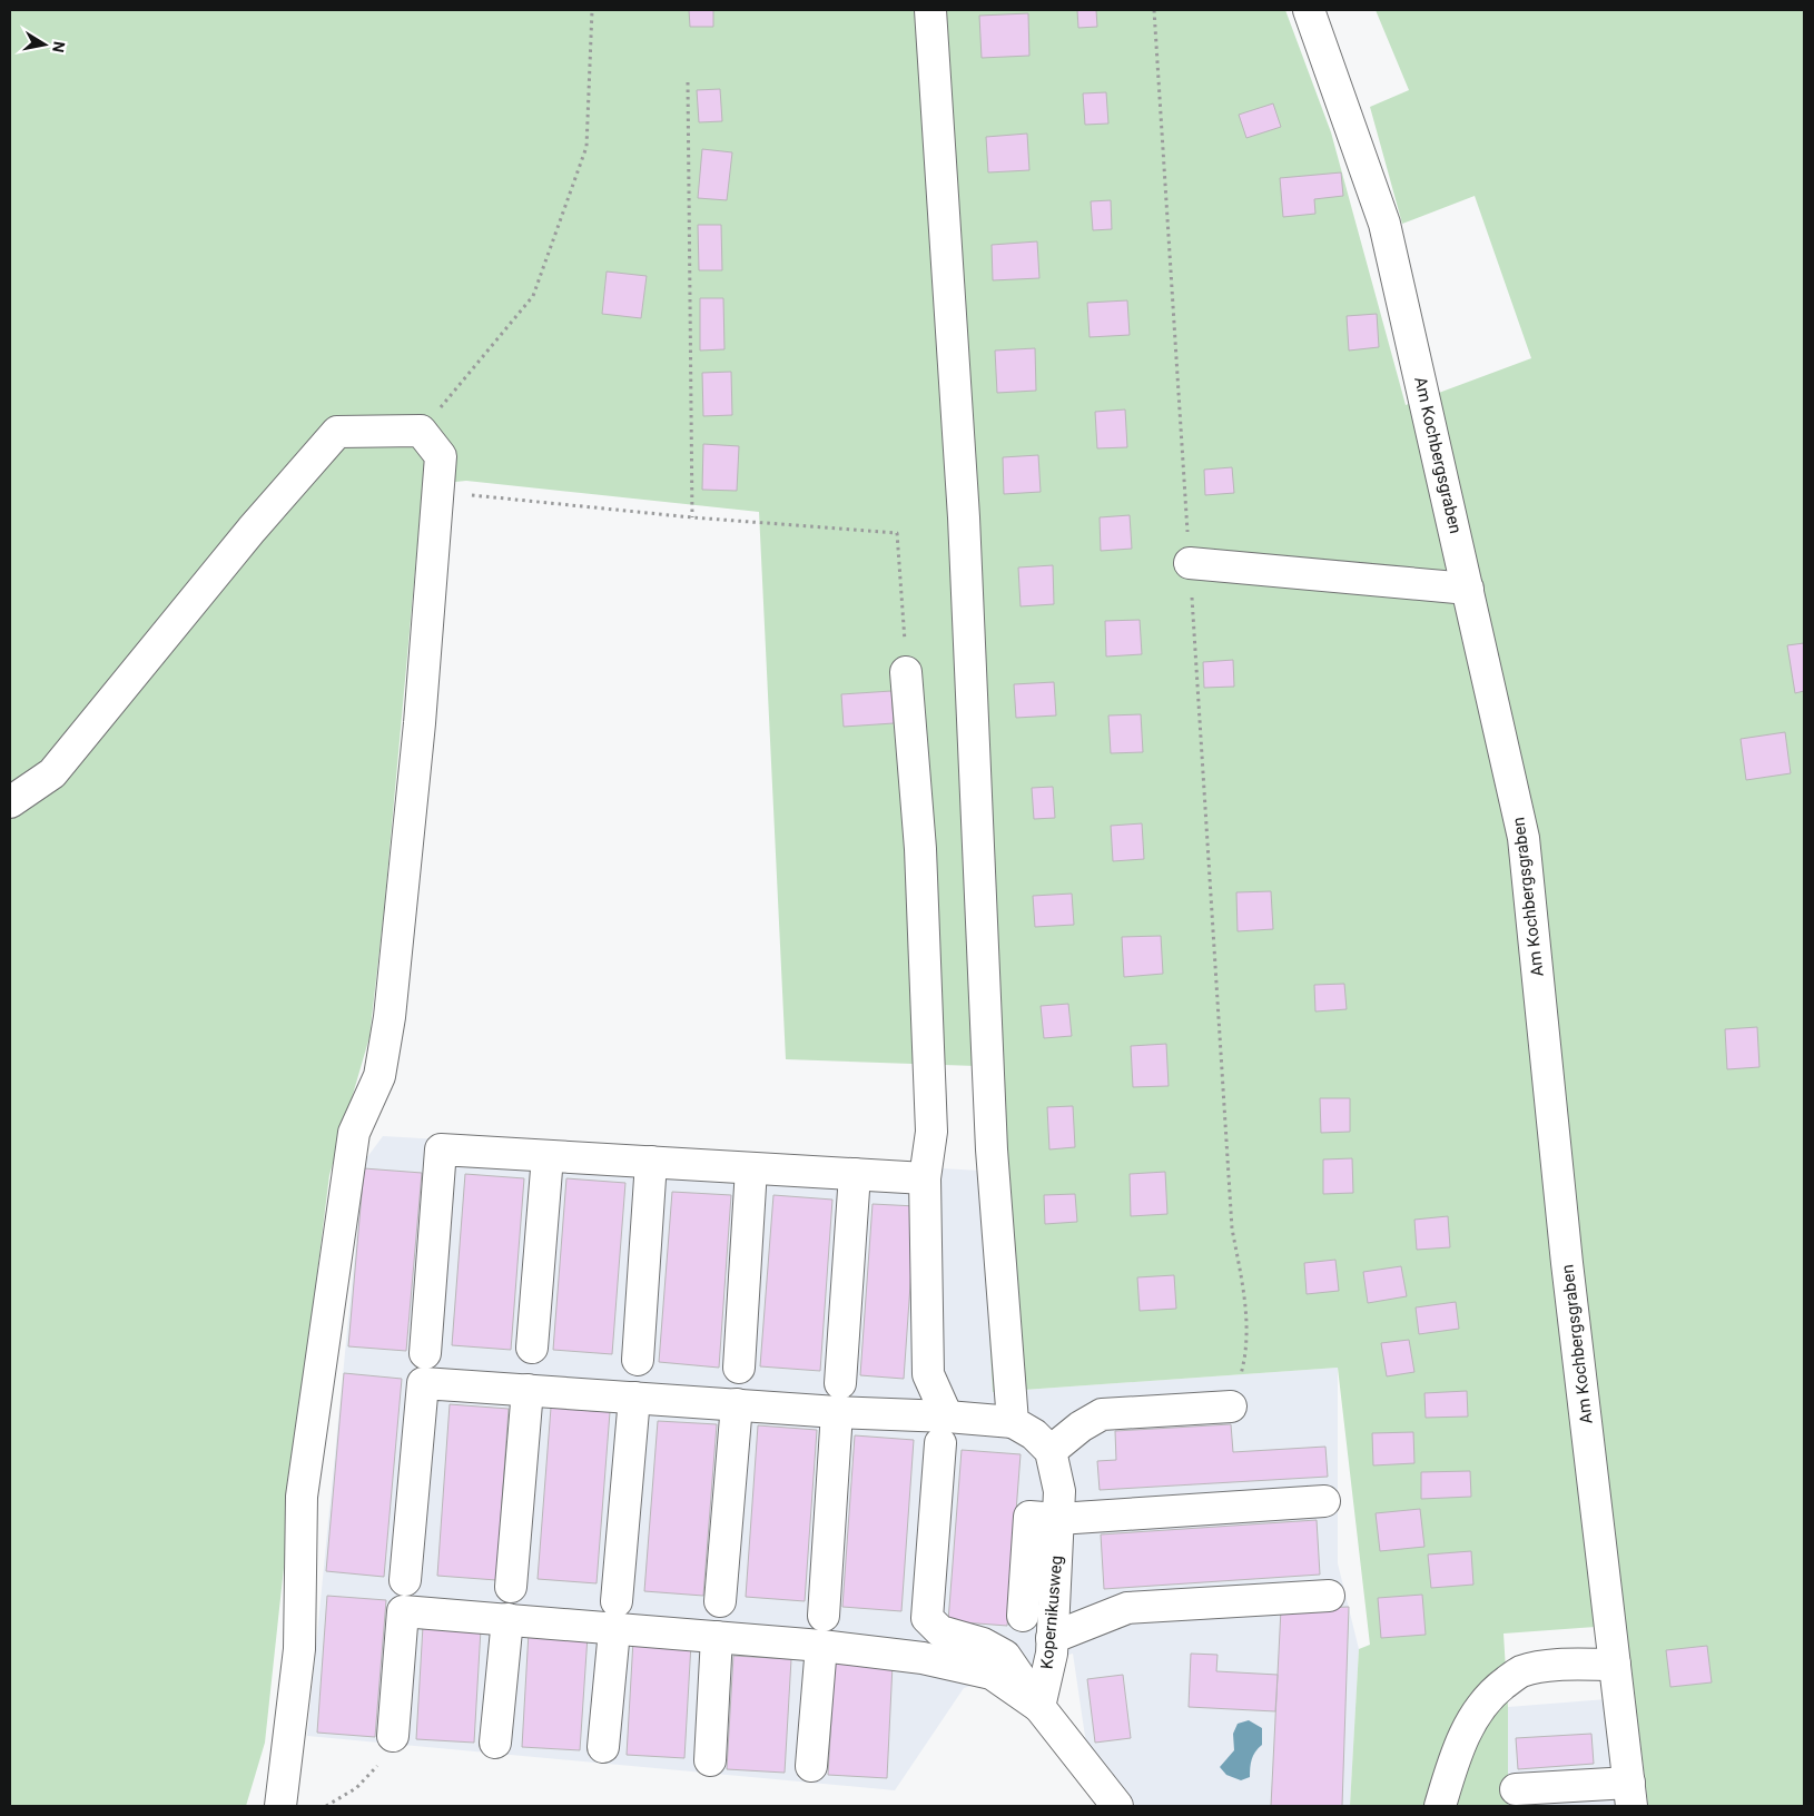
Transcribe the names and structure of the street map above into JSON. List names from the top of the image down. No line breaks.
{"streets":{"lane":["Am Kochbergsgraben","Kopernikusweg"]},"north":"right"}
